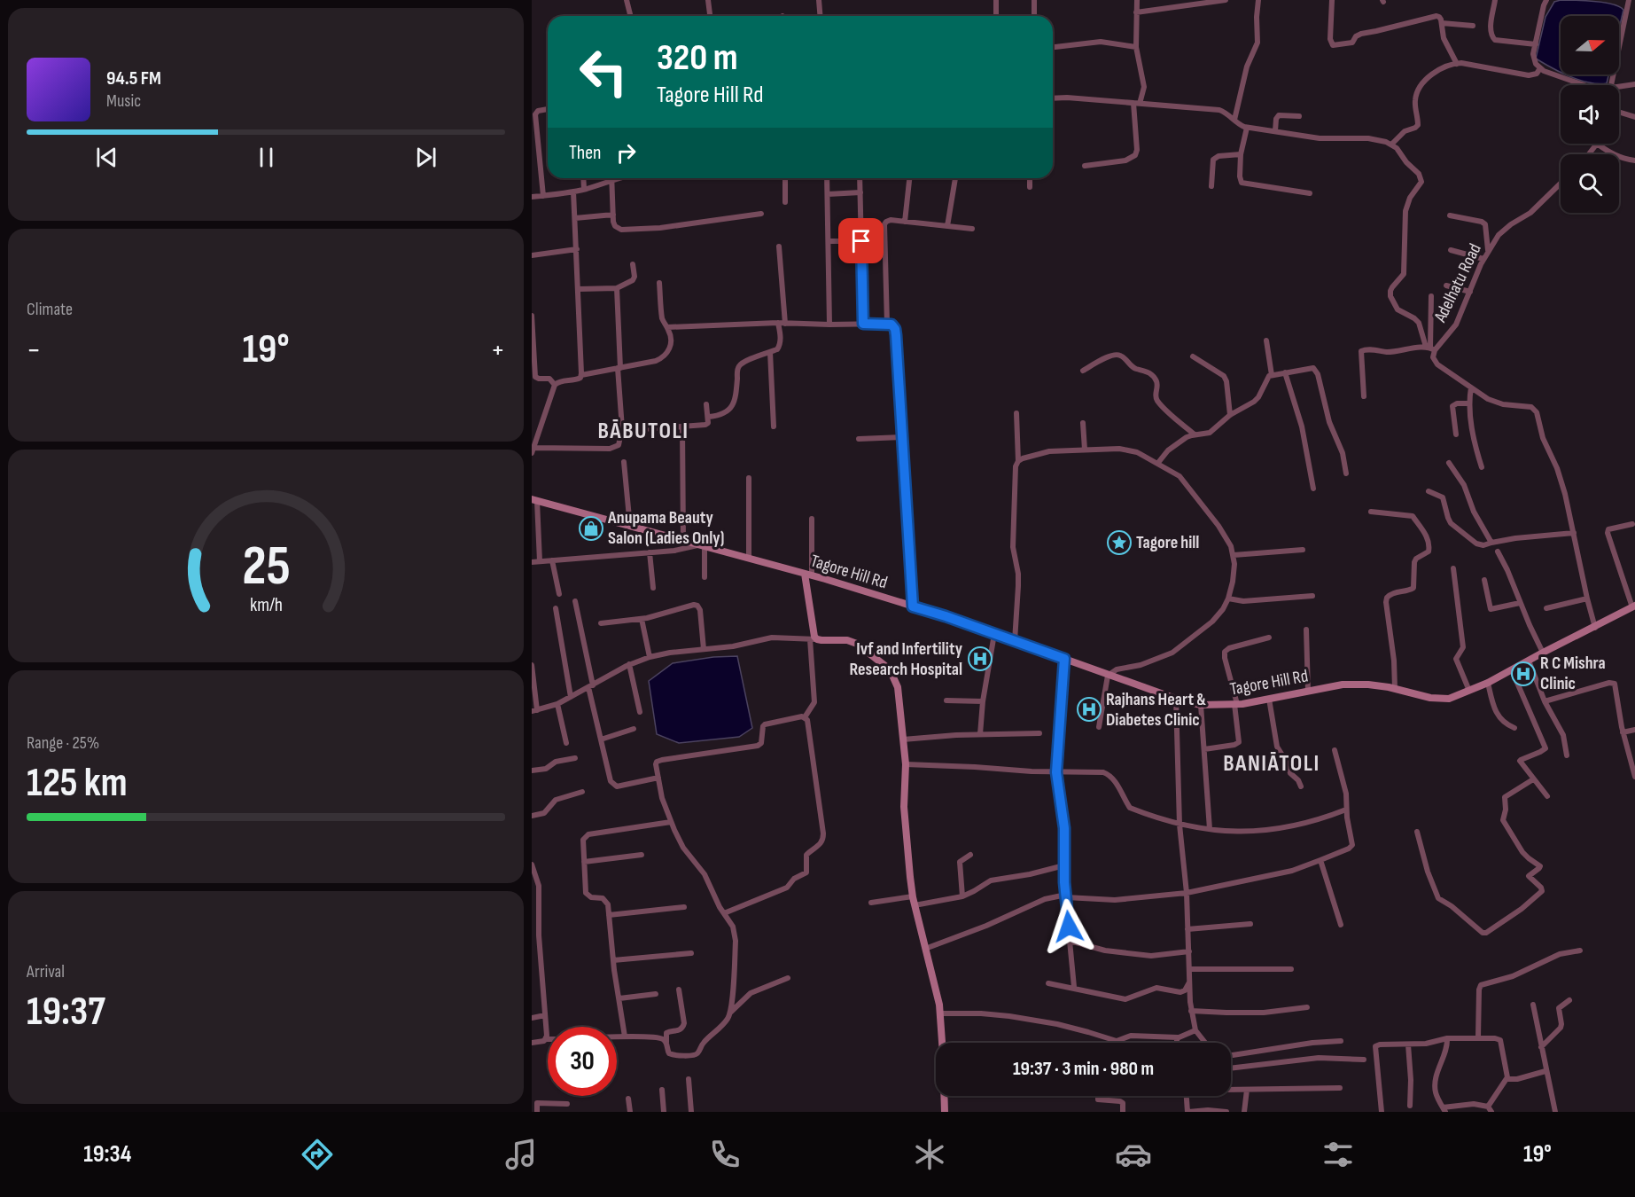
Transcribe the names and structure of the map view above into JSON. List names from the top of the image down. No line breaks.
{"streets":{"main road":["Tagore Hill Rd"],"street":["Adelhatu Road"]},"districts":["BĀBUTOLI","BANIĀTOLI"],"places":{"shop":["Anupama Beauty Salon (Ladies Only)"],"place":["Tagore hill"],"hospital":["Ivf and Infertility Research Hospital","R C Mishra Clinic","Rajhans Heart & Diabetes Clinic"]},"north":"right","page":{"turn":["320 m","Tagore Hill Rd"],"song":["94.5 FM","Music"],"then":"Then","tile":["Climate",["Range · 25%","125 km"],["Arrival","19:37"]],"heat":["−","19°","+"],"limit":"30","trip":"19:37 · 3 min · 980 m","tabs":["19:34","19°"],"gauge":["25","km/h"]}}
